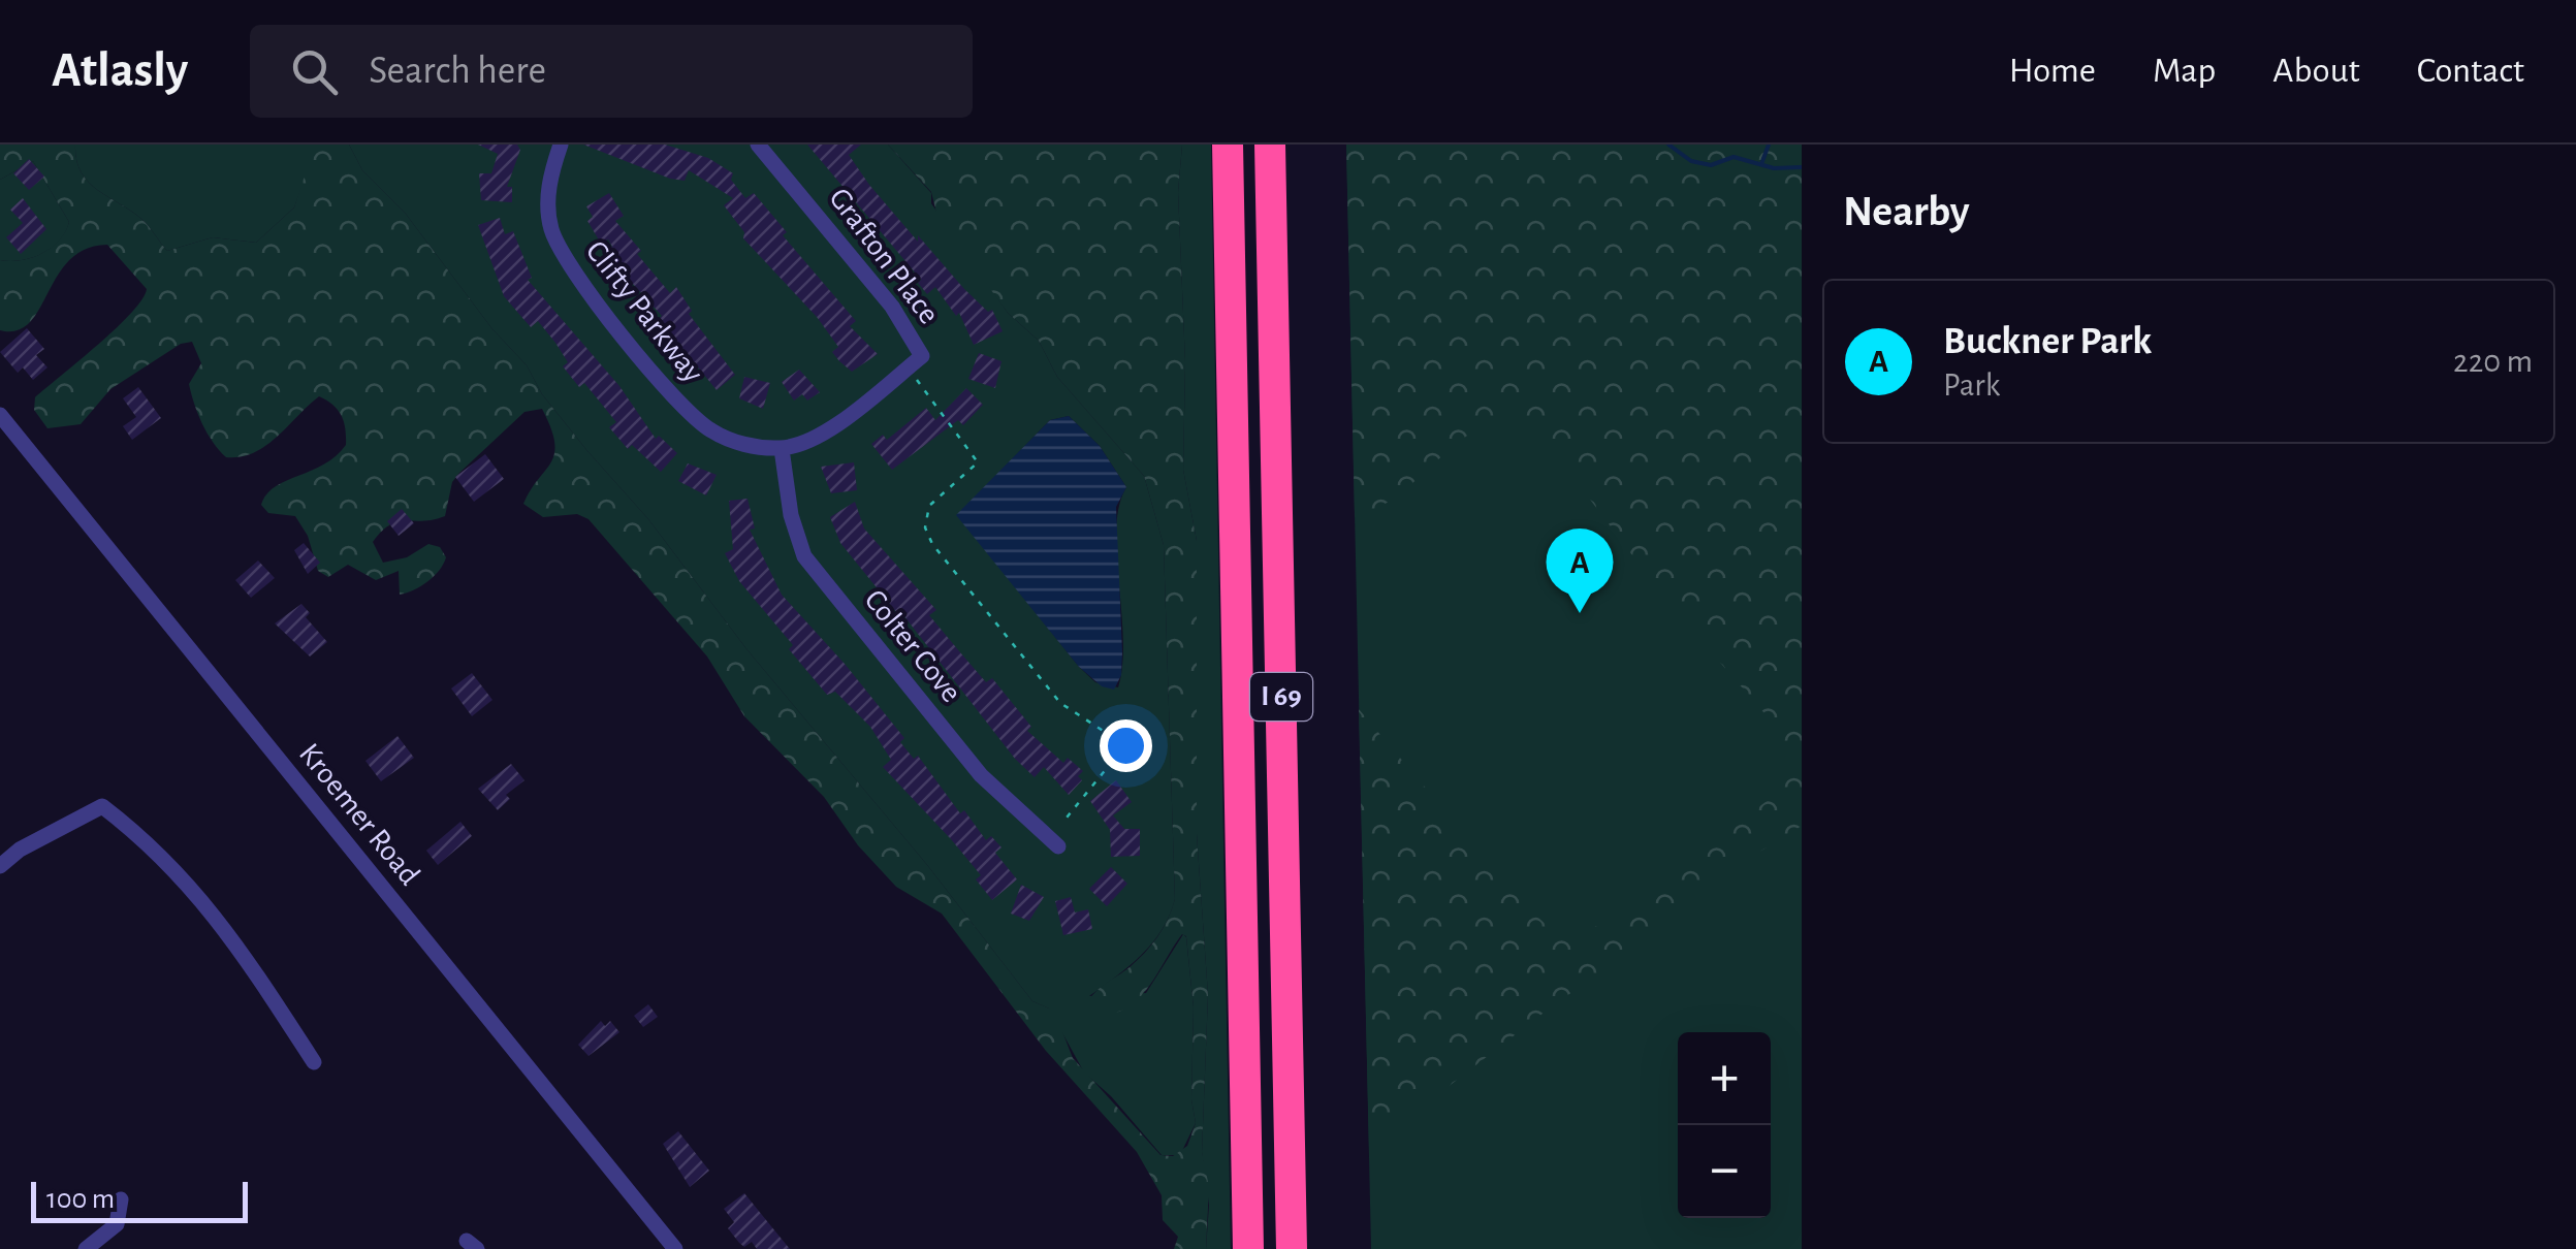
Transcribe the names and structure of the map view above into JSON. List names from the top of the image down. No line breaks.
{"streets":{"highway":["I 69"],"street":["Grafton Place","Clifty Parkway","Colter Cove","Kroemer Road"]},"crossings":[["Grafton Place","Clifty Parkway"],["Grafton Place","Colter Cove"],["Clifty Parkway","Colter Cove"]],"scale_bar":"100 m","page":{"header":"Atlasly","search":"Search here","nav":["Home","Map","About","Contact"],"heading":"Nearby","list":[{"mark":"A","name":"Buckner Park","note":"Park","value":"220 m"}],"pins":"A","map_buttons":["+","−"],"scale":"100 m"}}
